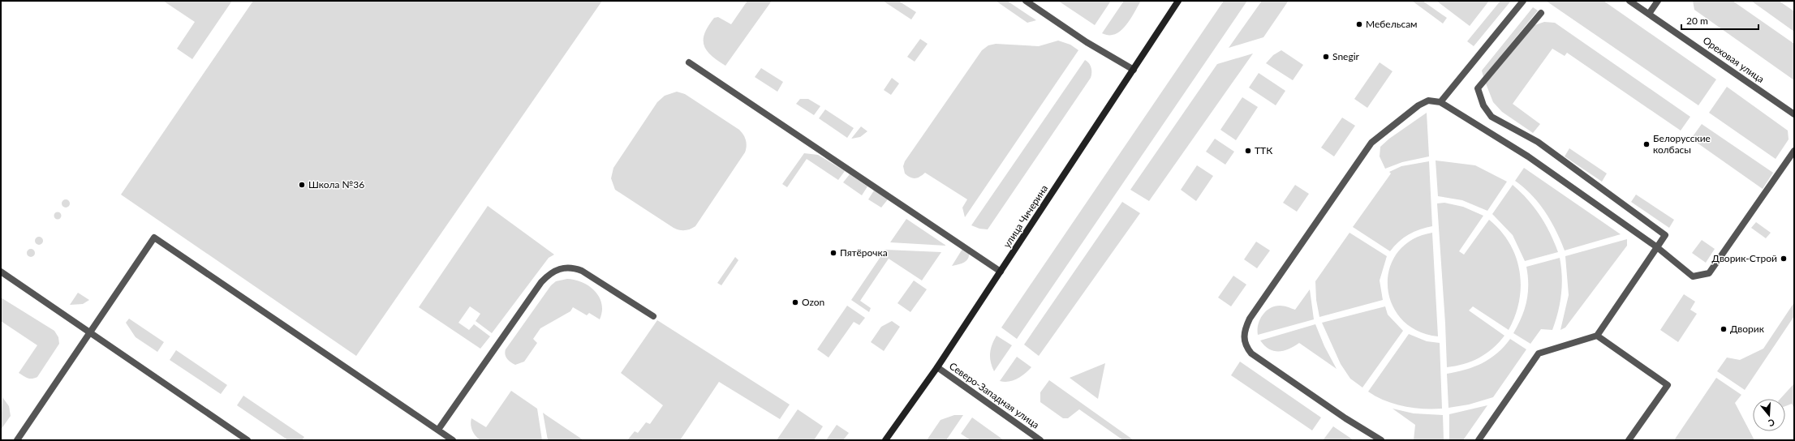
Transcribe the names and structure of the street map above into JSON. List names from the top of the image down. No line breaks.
{"streets":{"main road":["улица Чичерина"],"street":["Ореховая улица","Северо-Западная улица"]},"crossings":[["улица Чичерина","Северо-Западная улица"]],"places":["Мебельсам","Snegir","Белорусские колбасы","ТТК","Школа №36","Пятёрочка","Дворик-Строй","Ozon","Дворик"],"scale_bar":"20 m","north":"bottom"}
